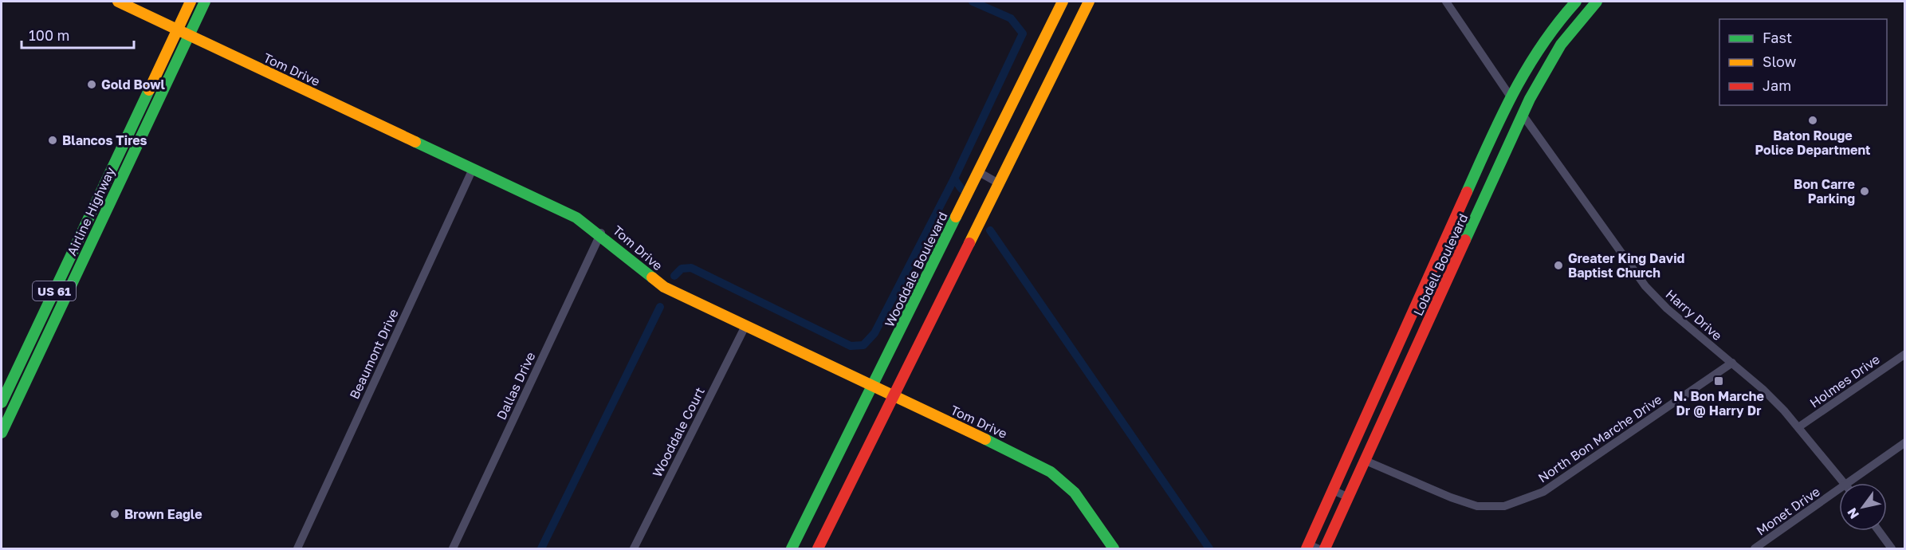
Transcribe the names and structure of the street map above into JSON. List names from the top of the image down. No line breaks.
{"streets":{"main road":["Tom Drive","Airline Highway","Lobdell Boulevard","Wooddale Boulevard","US 61"],"street":["Harry Drive","Beaumont Drive","Holmes Drive","Dallas Drive","Wooddale Court","North Bon Marche Drive","Monet Drive"]},"crossings":[["Tom Drive","Airline Highway"],["Tom Drive","Wooddale Boulevard"],["Tom Drive","Beaumont Drive"],["Tom Drive","Dallas Drive"],["Tom Drive","Wooddale Court"],["Lobdell Boulevard","Harry Drive"],["Lobdell Boulevard","North Bon Marche Drive"],["Harry Drive","Holmes Drive"],["Harry Drive","North Bon Marche Drive"]],"places":{"other":["Gold Bowl","Baton Rouge Police Department","Blancos Tires","Bon Carre Parking","Greater King David Baptist Church","Brown Eagle"],"transit":["N. Bon Marche Dr @ Harry Dr"]},"legend":["Fast","Slow","Jam"],"scale_bar":"100 m","north":"bottom left"}
